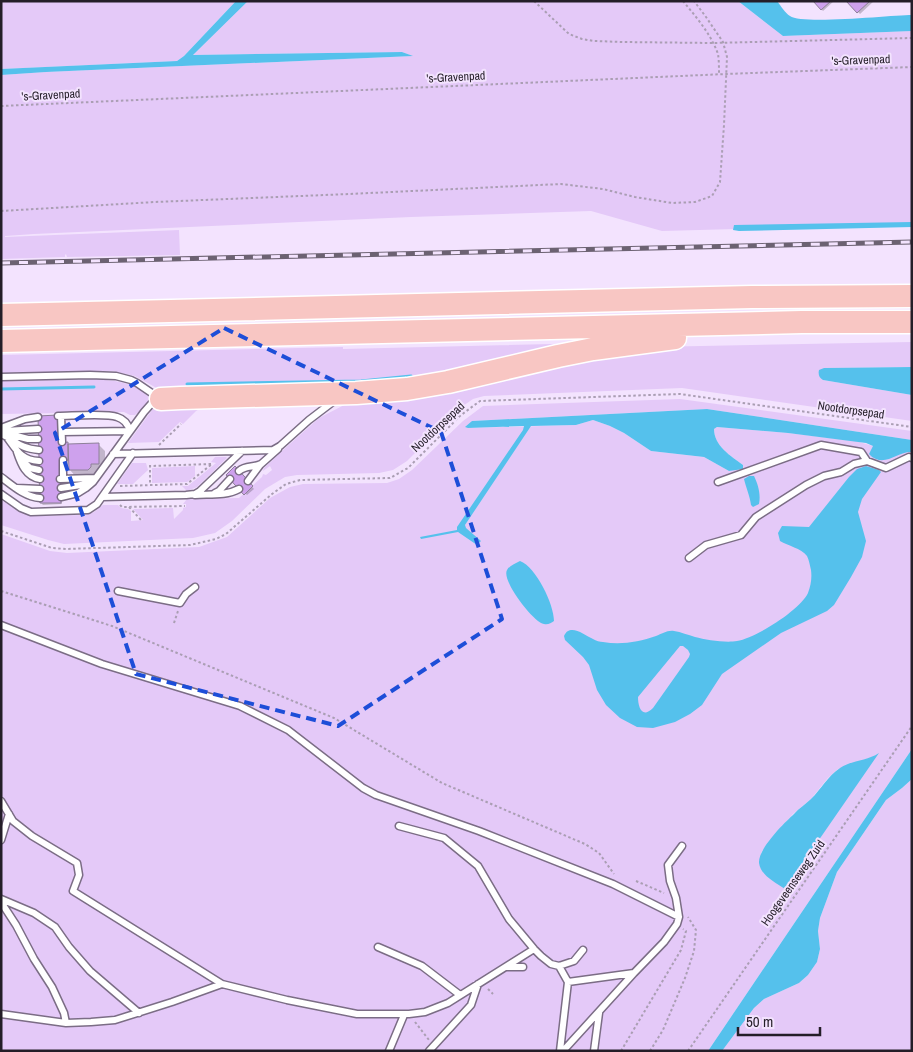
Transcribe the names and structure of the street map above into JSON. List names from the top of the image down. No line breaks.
{"streets":{"path":["'s-Gravenpad","Nootdorpsepad","Hoogeveenseweg Zuid"]},"scale_bar":"50 m"}
